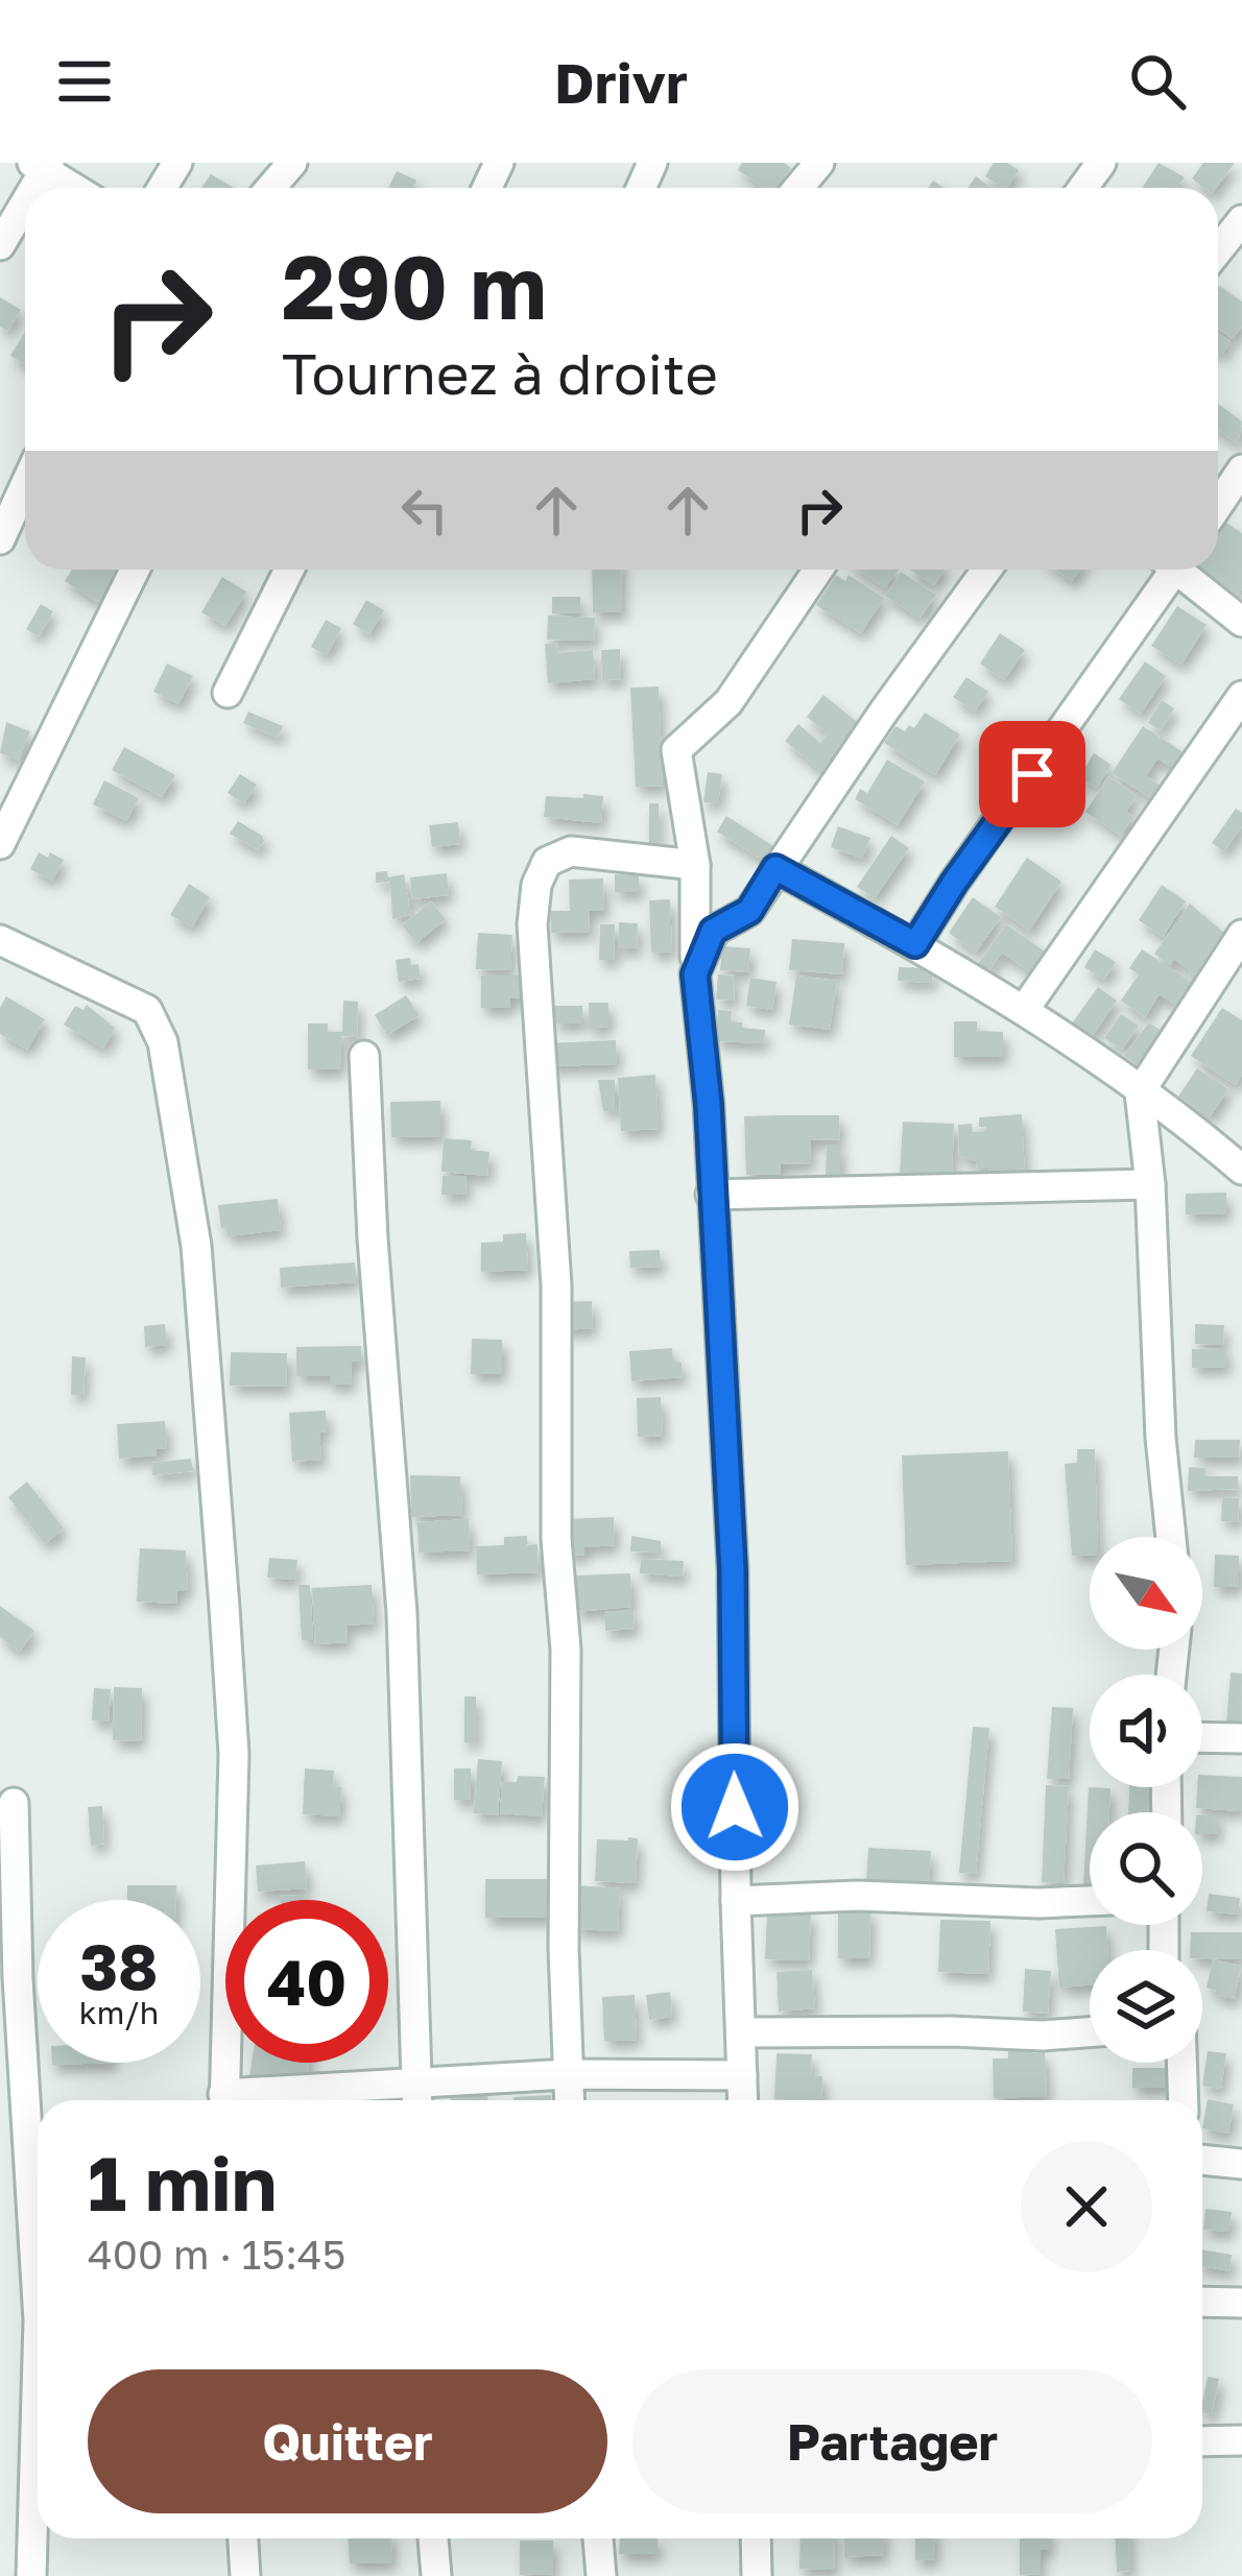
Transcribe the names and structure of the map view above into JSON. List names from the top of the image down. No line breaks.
{"north":"bottom right","page":{"header":"Drivr","turn":["290 m","Tournez à droite"],"speed":"38 km/h","limit":"40","heading":["1 min","400 m · 15:45"],"buttons":["Quitter","Partager"]}}
